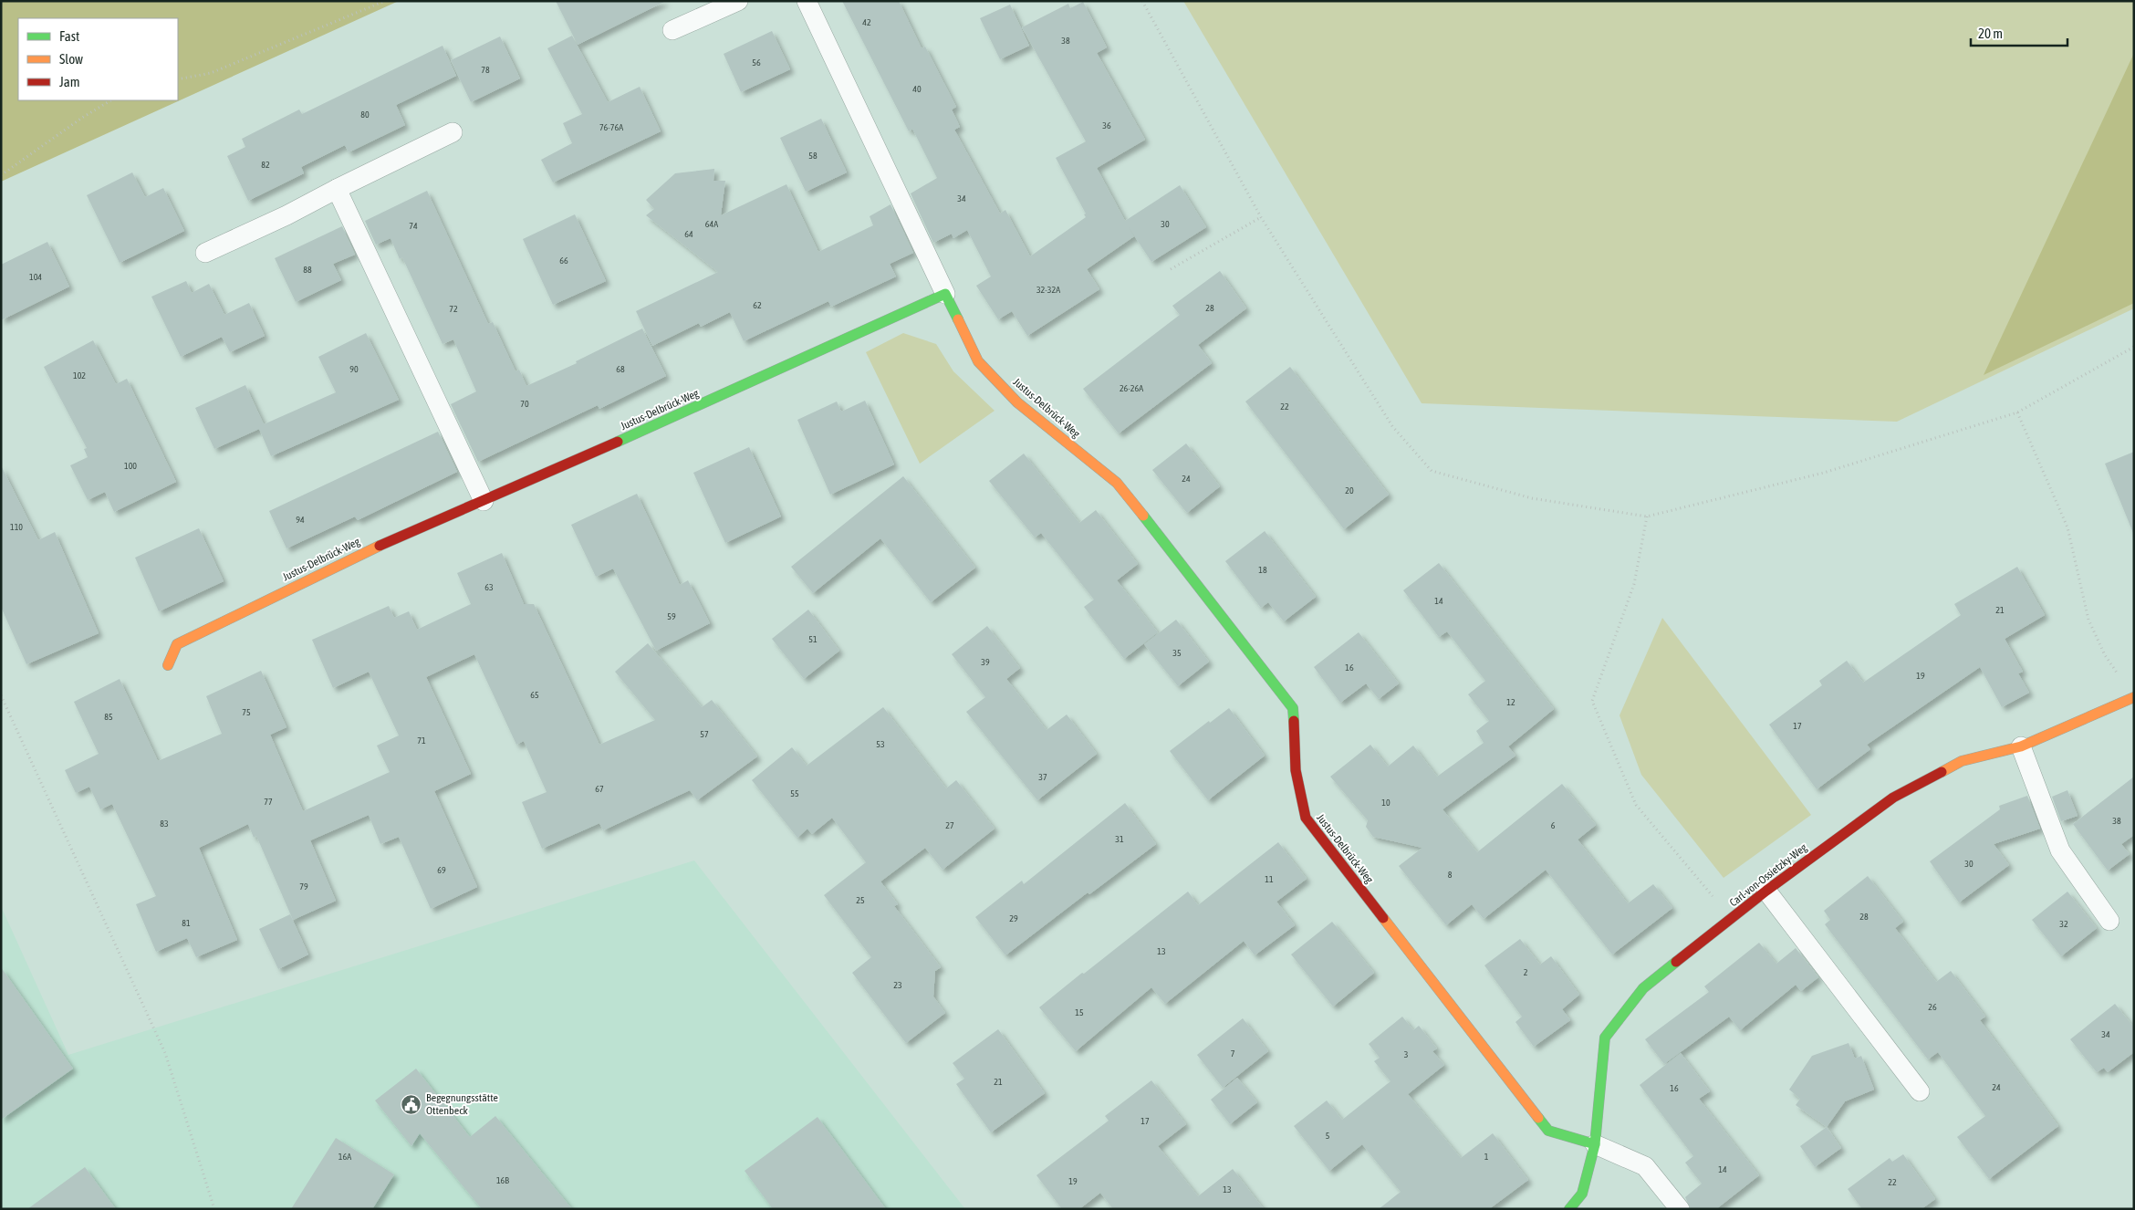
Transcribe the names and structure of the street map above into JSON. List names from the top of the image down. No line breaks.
{"streets":{"street":["Justus-Delbrück-Weg","Carl-von-Ossietzky-Weg"]},"crossings":[["Justus-Delbrück-Weg","Carl-von-Ossietzky-Weg"]],"places":{"public building":["Begegnungsstätte Ottenbeck"]},"house_numbers":["42","38","56","78","40","80","36","76-76A","58","82","34","64A","30","74","64","66","88","104","32-32A","62","28","72","90","68","102","26-26A","70","22","100","24","20","94","110","18","63","14","21","59","51","35","39","16","19","65","12","75","85","17","57","71","53","37","67","55","77","10","38","83","27","6","31","30","69","8","11","79","25","28","29","81","32","13","2","23","26","15","34","7","3","21","24","16","17","5","16A","1","14","16B","19","22","13"],"legend":["Fast","Slow","Jam"],"scale_bar":"20 m"}
